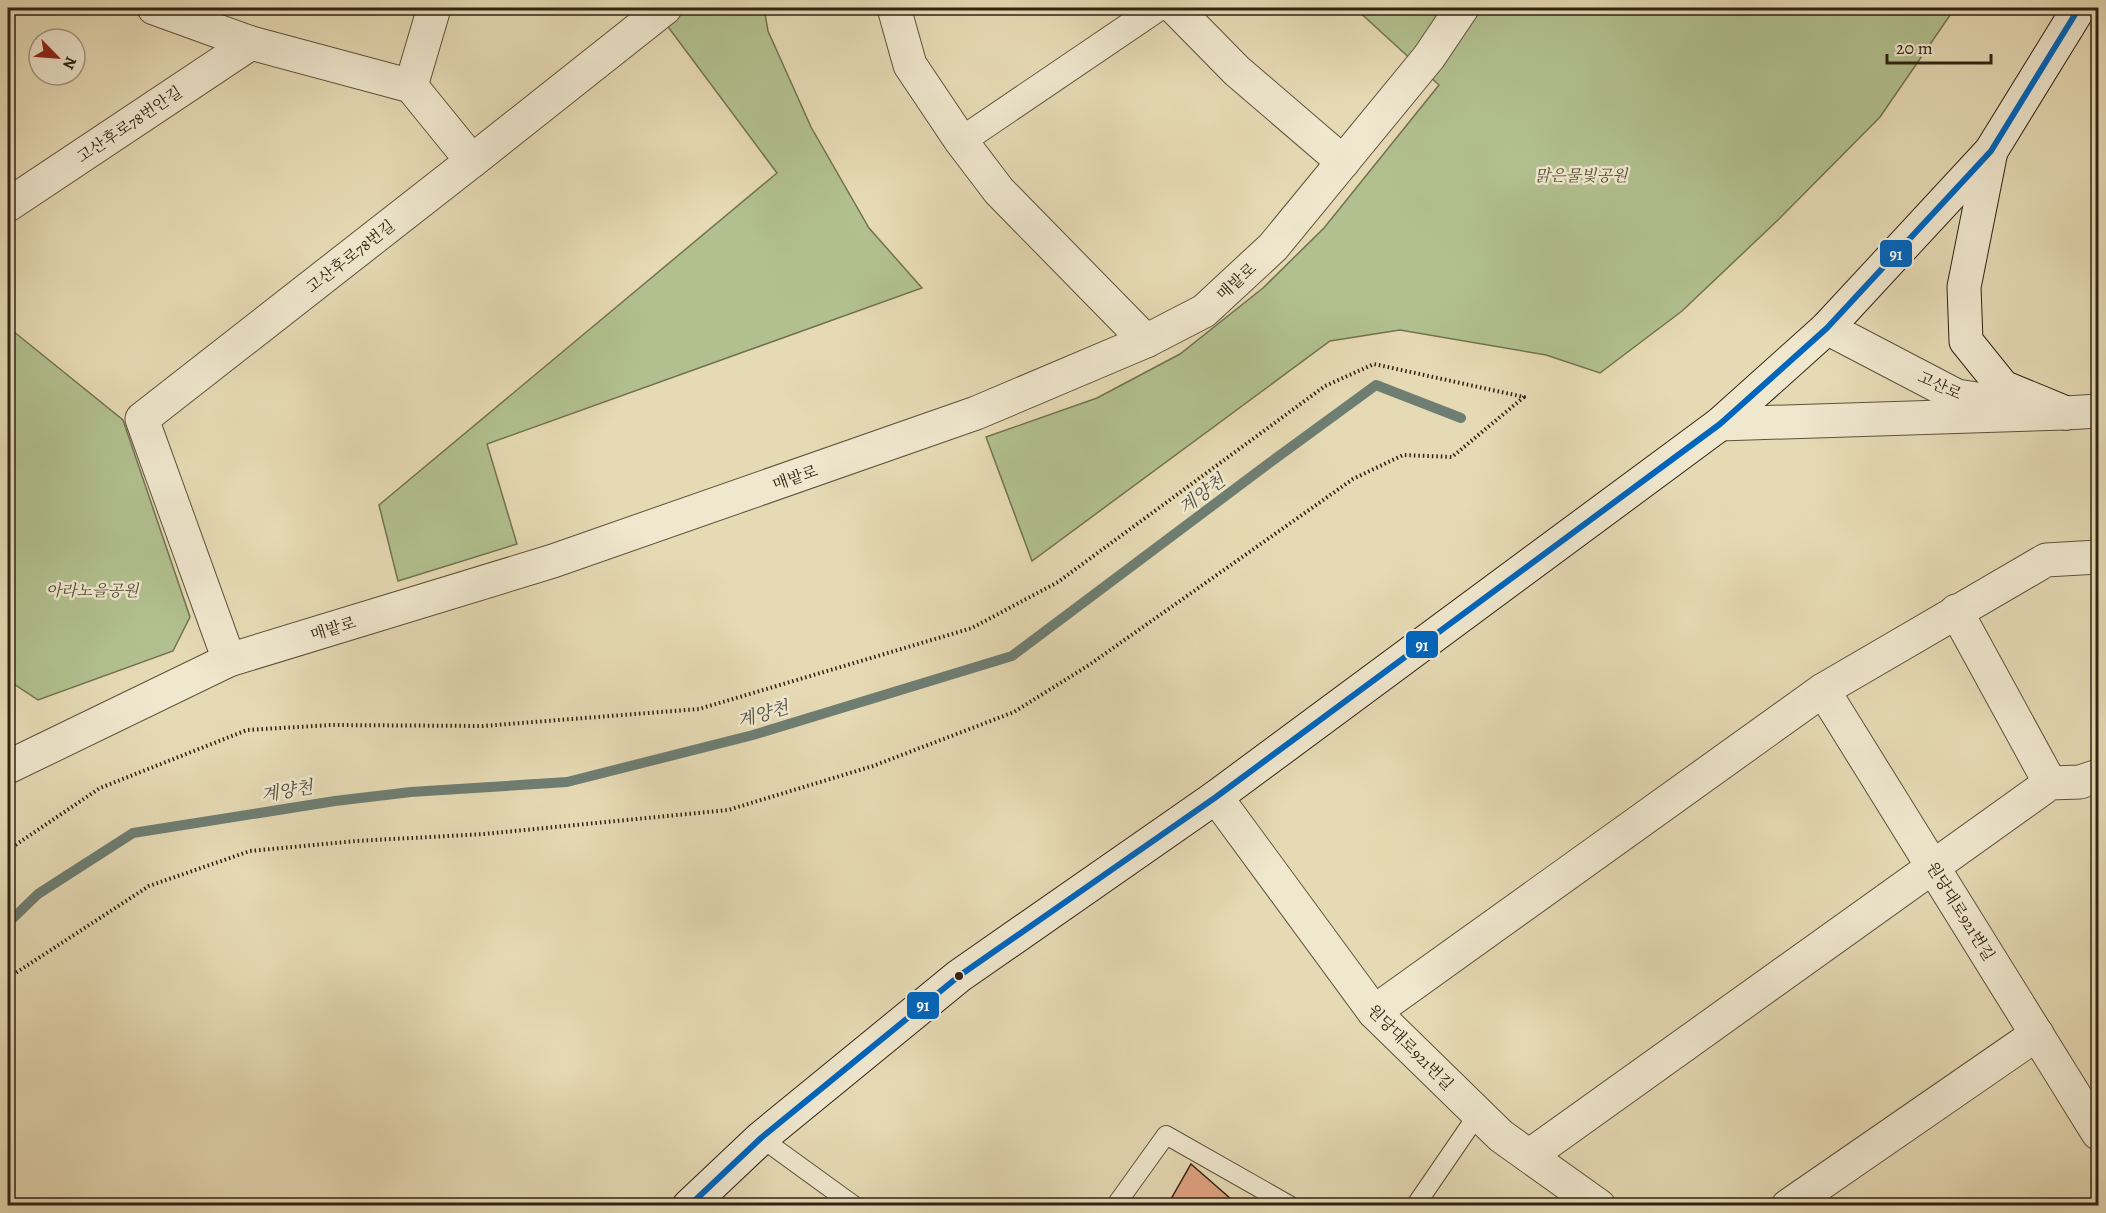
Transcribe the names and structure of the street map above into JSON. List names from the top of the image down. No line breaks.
{"streets":{"street":["고산후로78번안길","고산후로78번길","매밭로","고산로","원당대로921번길"]},"crossings":[["고산후로78번길","매밭로"]],"water":["계양천"],"parks":["맑은물빛공원","아라노을공원"],"lines":["transit line 91"],"scale_bar":"20 m","north":"bottom right"}
